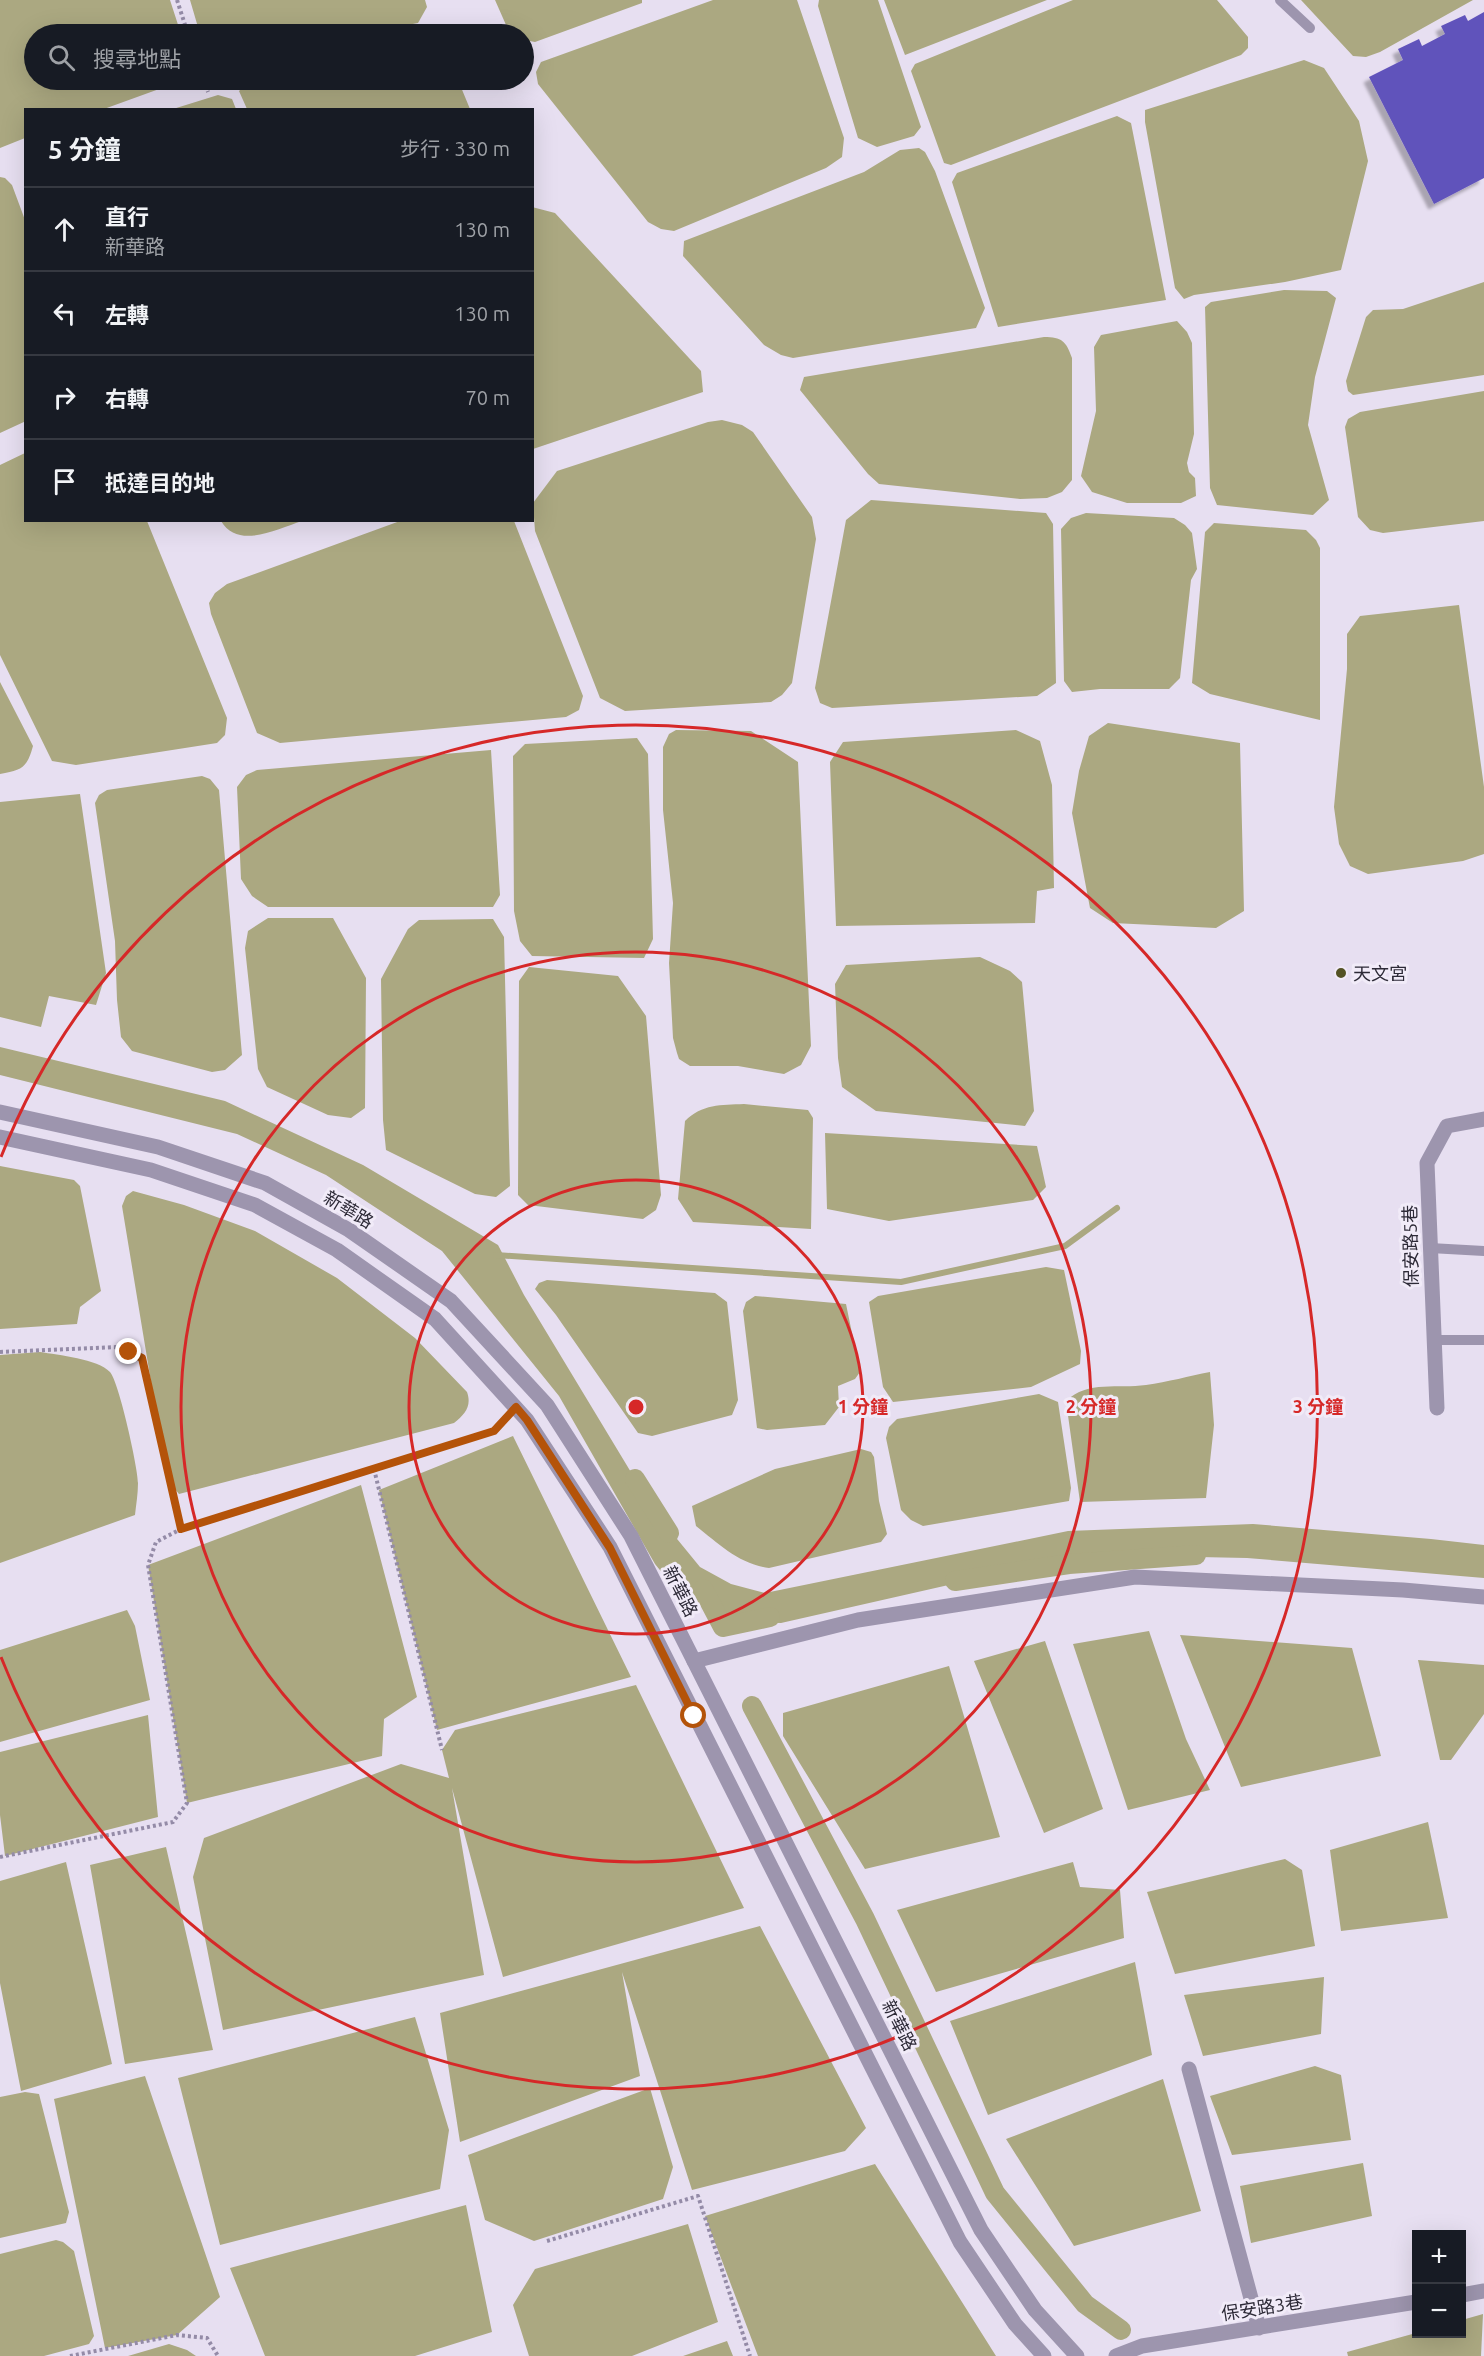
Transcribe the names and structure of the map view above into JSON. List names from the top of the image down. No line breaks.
{"streets":{"street":["新華路","保安路5巷","保安路3巷"]},"places":["天文宮"],"page":{"search":"搜尋地點","heading":["5 分鐘","步行 · 330 m"],"list":[["直行","新華路","130 m"],["左轉","130 m"],["右轉","70 m"],"抵達目的地"],"map_buttons":["+","−"]},"rings":["1 分鐘","2 分鐘","3 分鐘"]}
